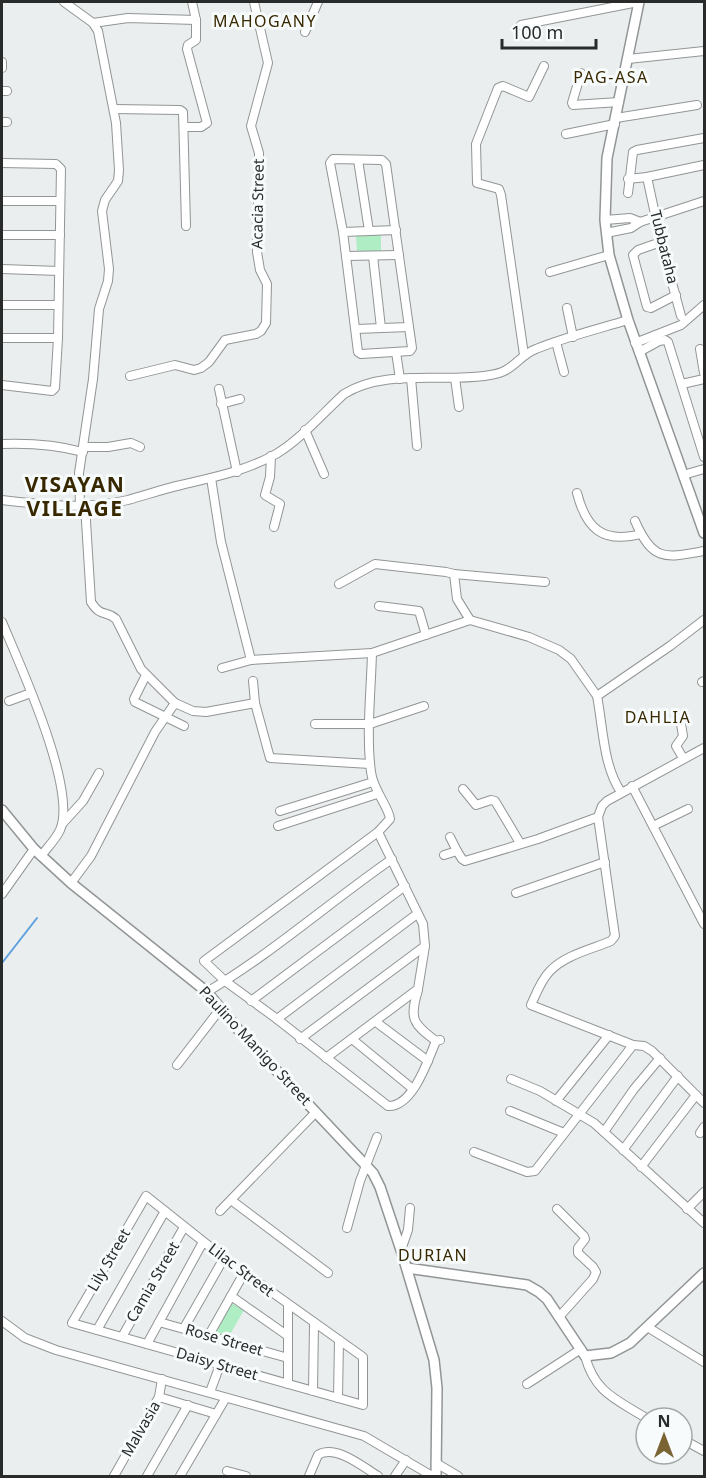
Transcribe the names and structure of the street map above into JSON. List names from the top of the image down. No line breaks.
{"streets":{"street":["Acacia Street","Tubbataha","Paulino Manigo Street","Lily Street","Lilac Street","Camia Street","Rose Street","Daisy Street","Malvasia"]},"crossings":[["Lily Street","Lilac Street"],["Lily Street","Daisy Street"],["Lilac Street","Camia Street"],["Lilac Street","Daisy Street"],["Camia Street","Daisy Street"]],"districts":["MAHOGANY","PAG-ASA","VISAYAN VILLAGE","DAHLIA","DURIAN"],"scale_bar":"100 m","north":"top"}
